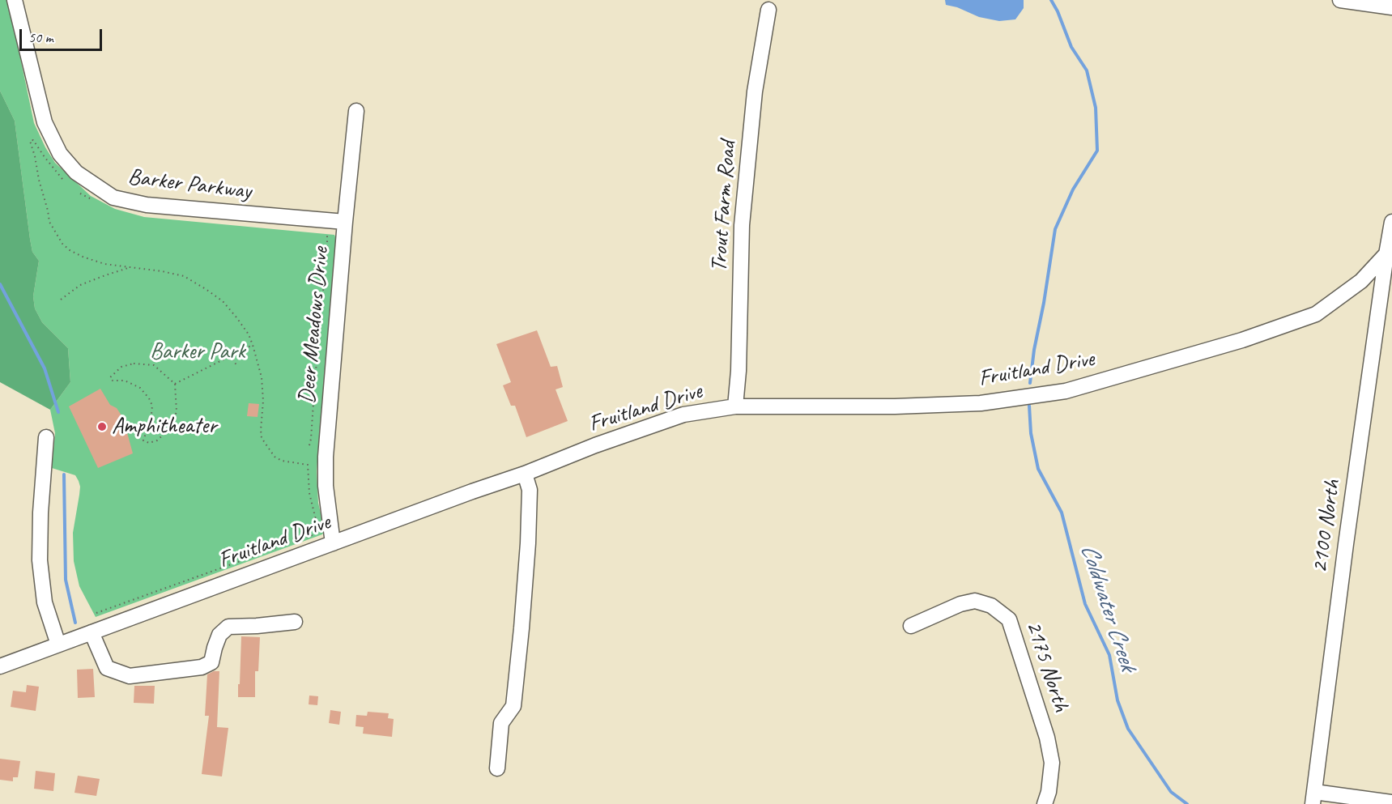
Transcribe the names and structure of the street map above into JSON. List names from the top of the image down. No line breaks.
{"streets":{"street":["Barker Parkway","Trout Farm Road","Deer Meadows Drive","Fruitland Drive","2100 North","2175 North"]},"crossings":[["Barker Parkway","Deer Meadows Drive"],["Trout Farm Road","Fruitland Drive"],["Deer Meadows Drive","Fruitland Drive"],["Fruitland Drive","2100 North"]],"water":["Coldwater Creek"],"parks":["Barker Park"],"places":["Amphitheater"],"scale_bar":"50 m"}
